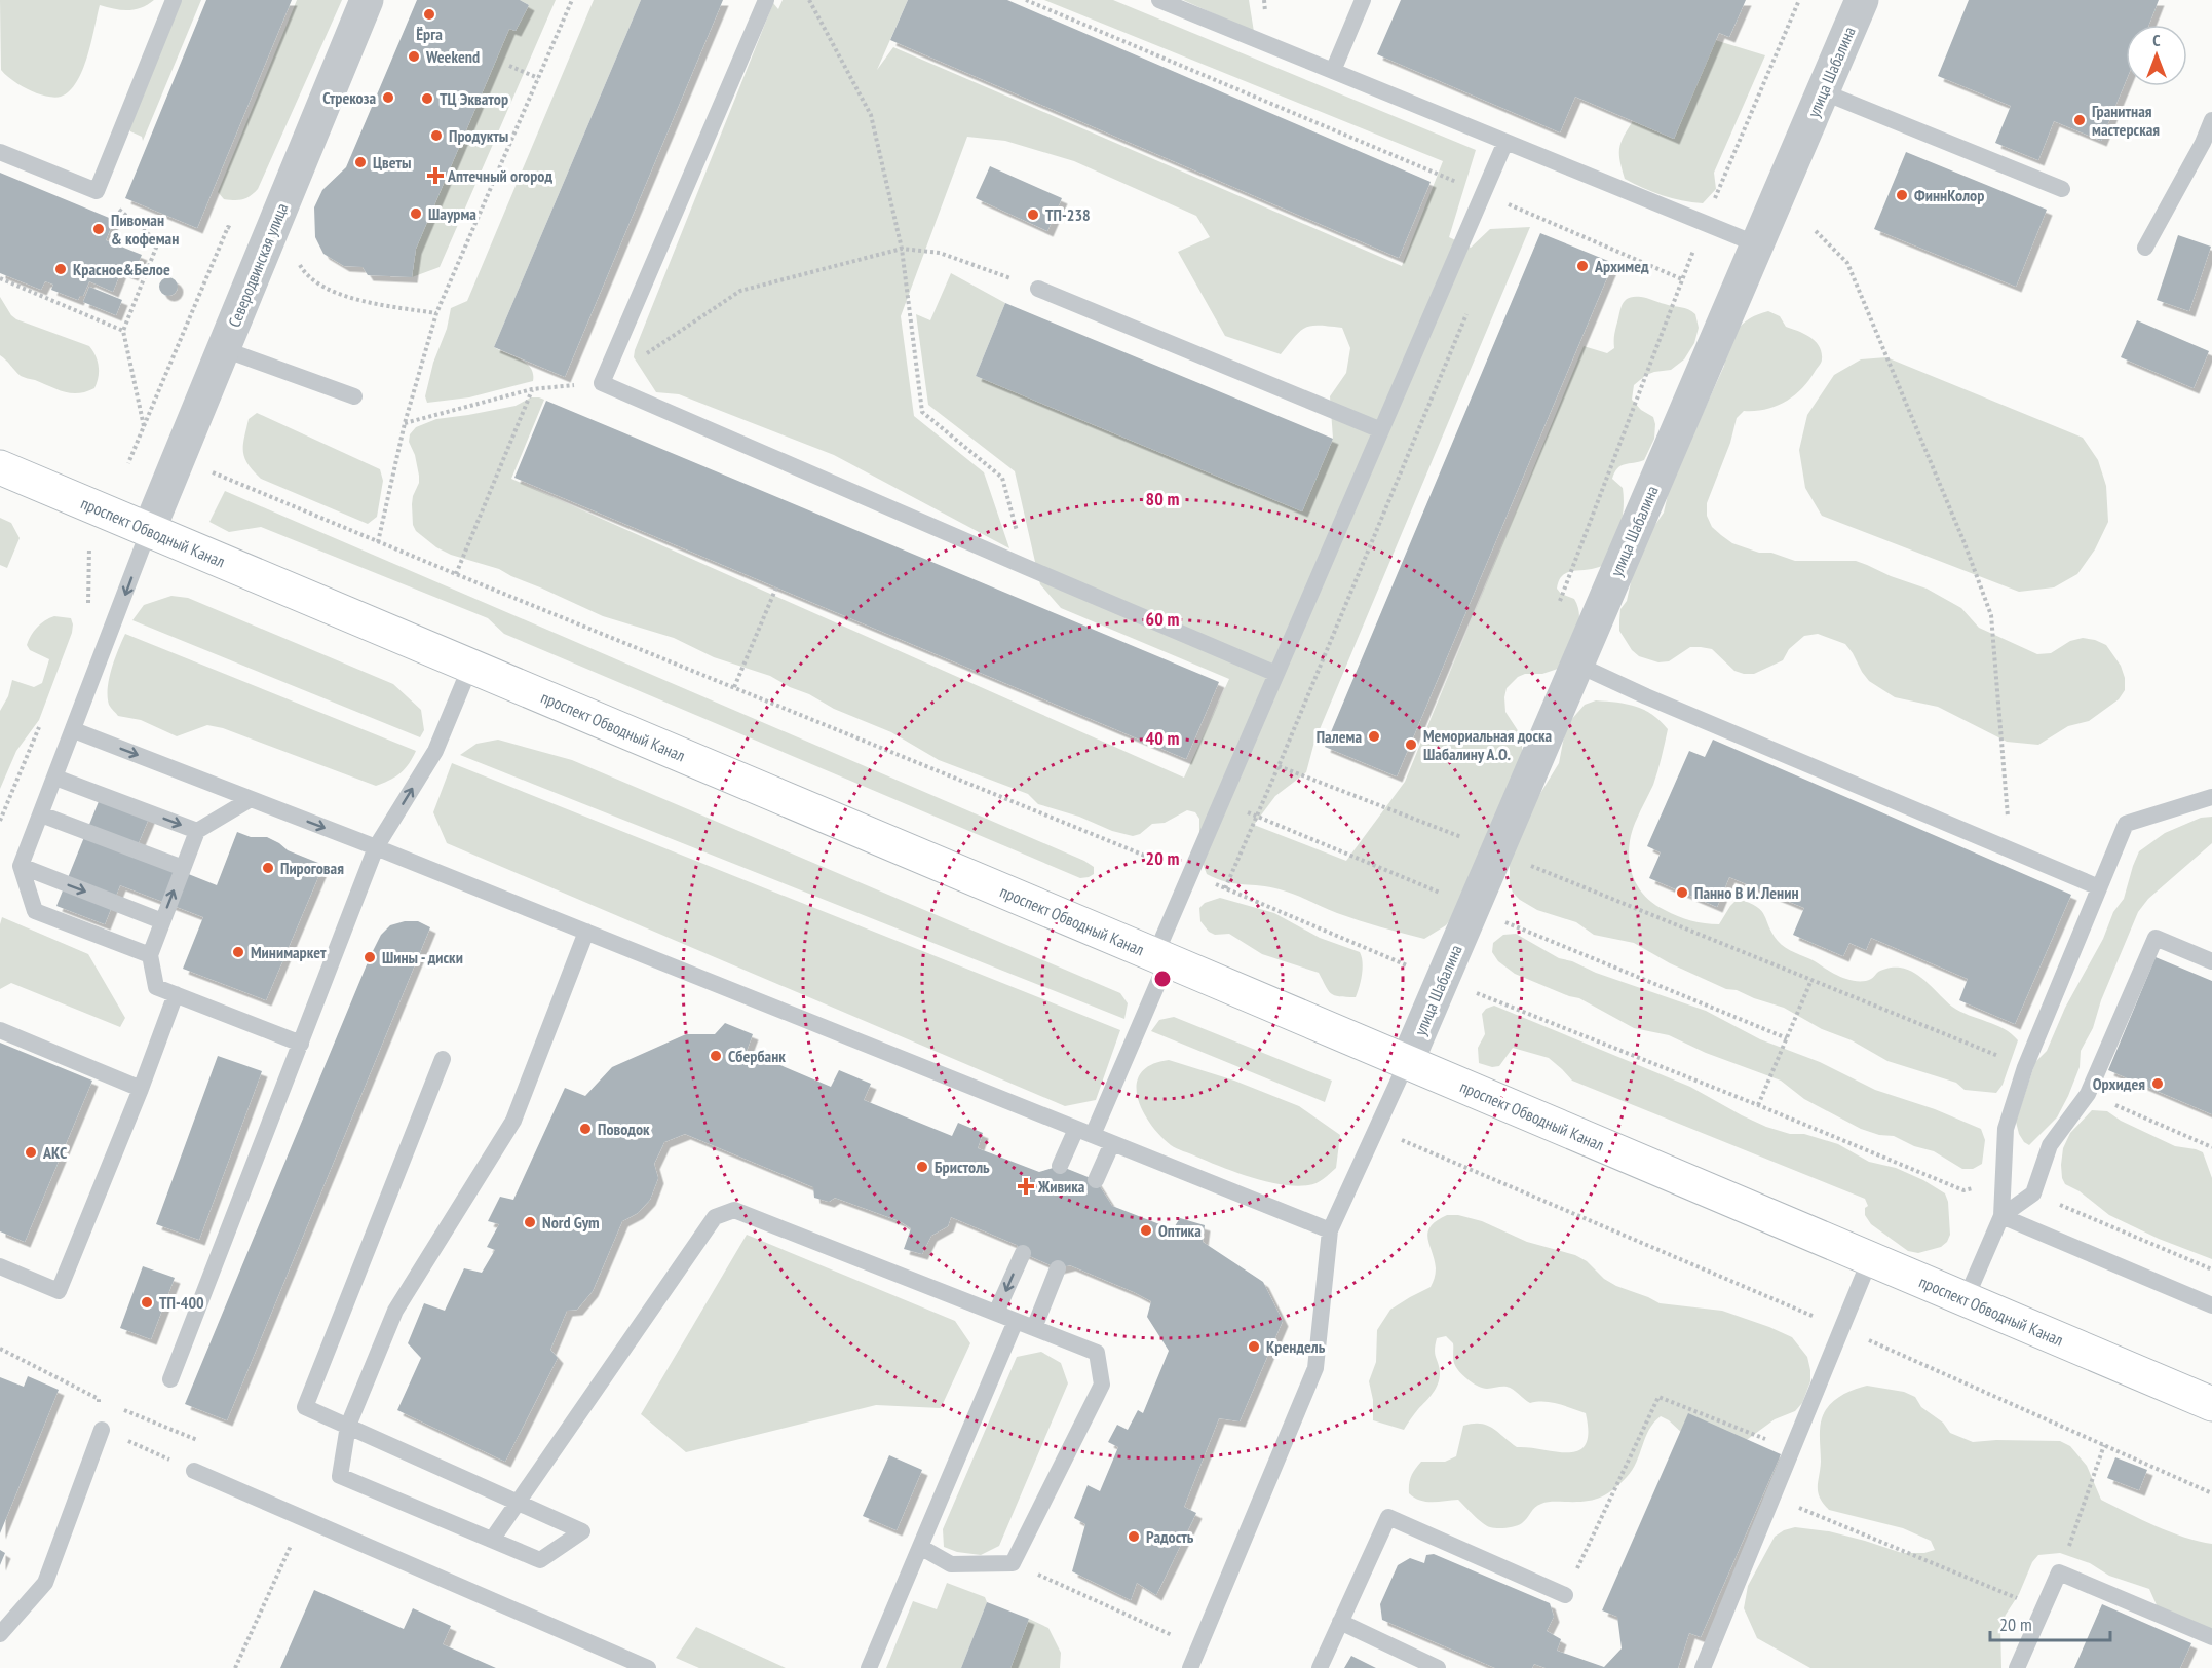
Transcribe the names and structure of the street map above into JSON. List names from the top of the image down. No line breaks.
{"streets":{"main road":["проспект Обводный Канал"],"street":["улица Шабалина","Северодвинская улица"]},"crossings":[["улица Шабалина","проспект Обводный Канал"],["Северодвинская улица","проспект Обводный Канал"]],"places":{"other":["Ёрга","Weekend","Стрекоза","ТЦ Экватор","Гранитная мастерская","Продукты","Цветы","ФиннКолор","Шаурма","ТП-238","Пивоман & кофеман","Архимед","Красное&Белое","Палема","Мемориальная доска Шабалину А.О.","Пироговая","Панно В И. Ленин","Минимаркет","Шины - диски","Сбербанк","Орхидея","Поводок","АКС","Бристоль","Nord Gym","Оптика","ТП-400","Крендель","Радость"],"health":["Аптечный огород","Живика"]},"scale_bar":"20 m","north":"top","rings":["80 m","60 m","40 m","20 m"]}
